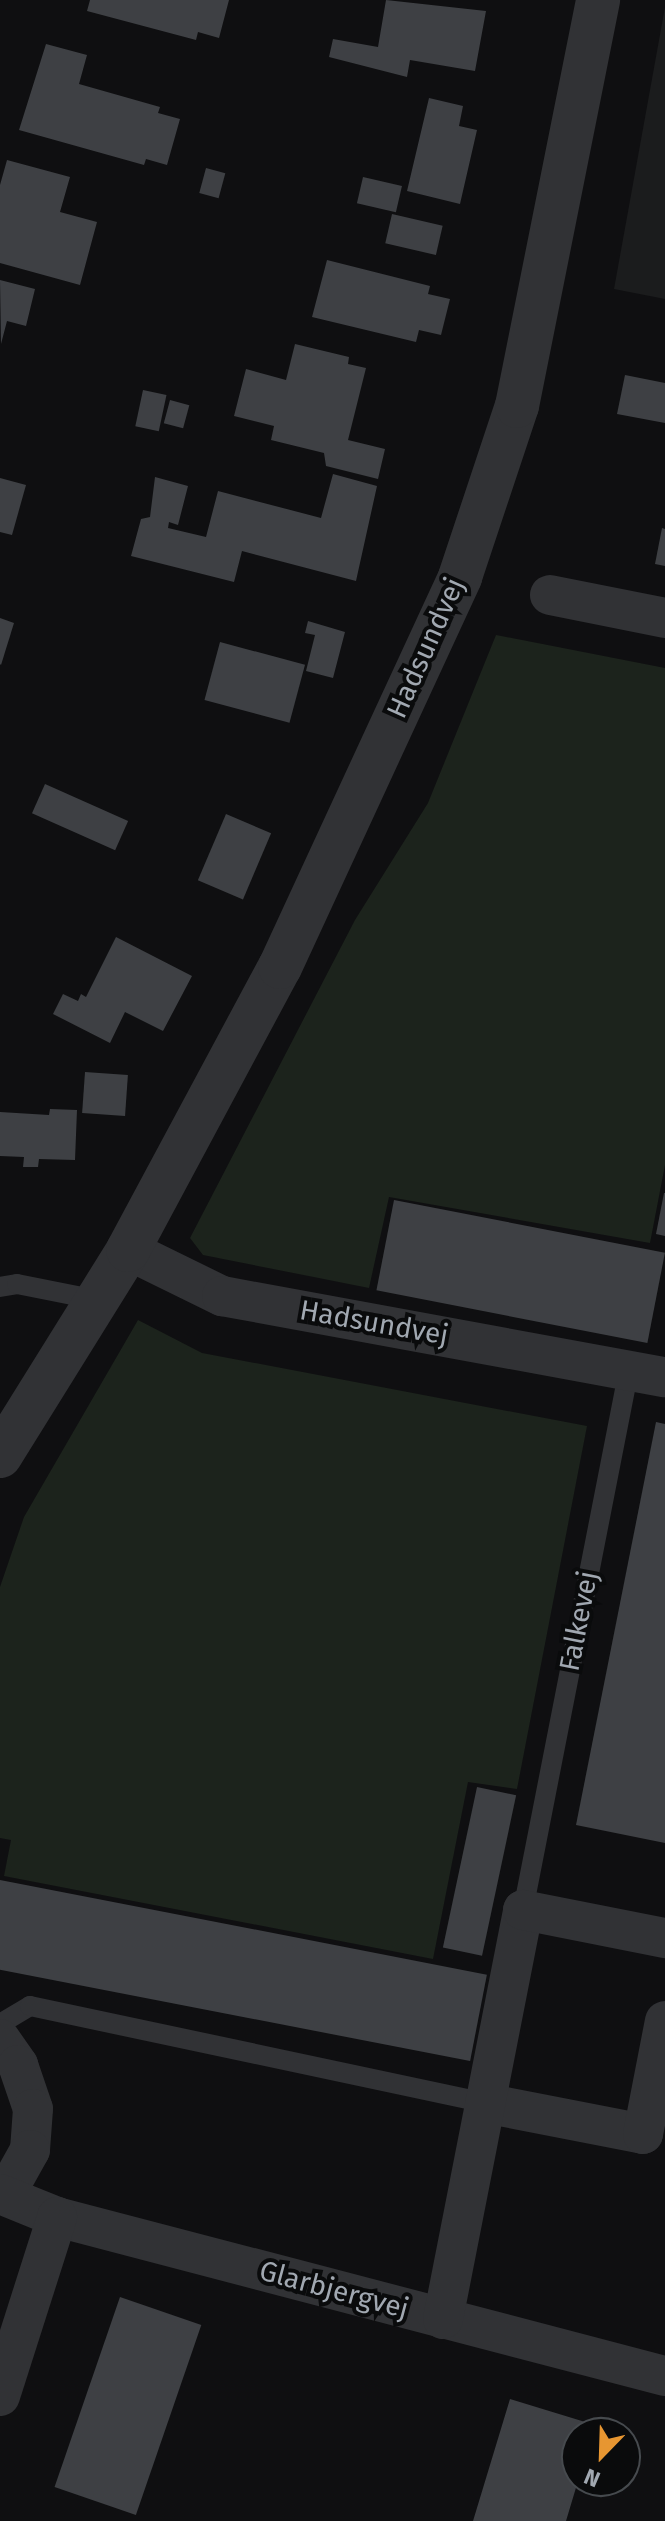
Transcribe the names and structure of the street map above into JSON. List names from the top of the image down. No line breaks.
{"streets":{"street":["Hadsundvej","Falkevej","Glarbjergvej"]},"crossings":[["Hadsundvej","Falkevej"],["Falkevej","Glarbjergvej"]],"north":"bottom left"}
